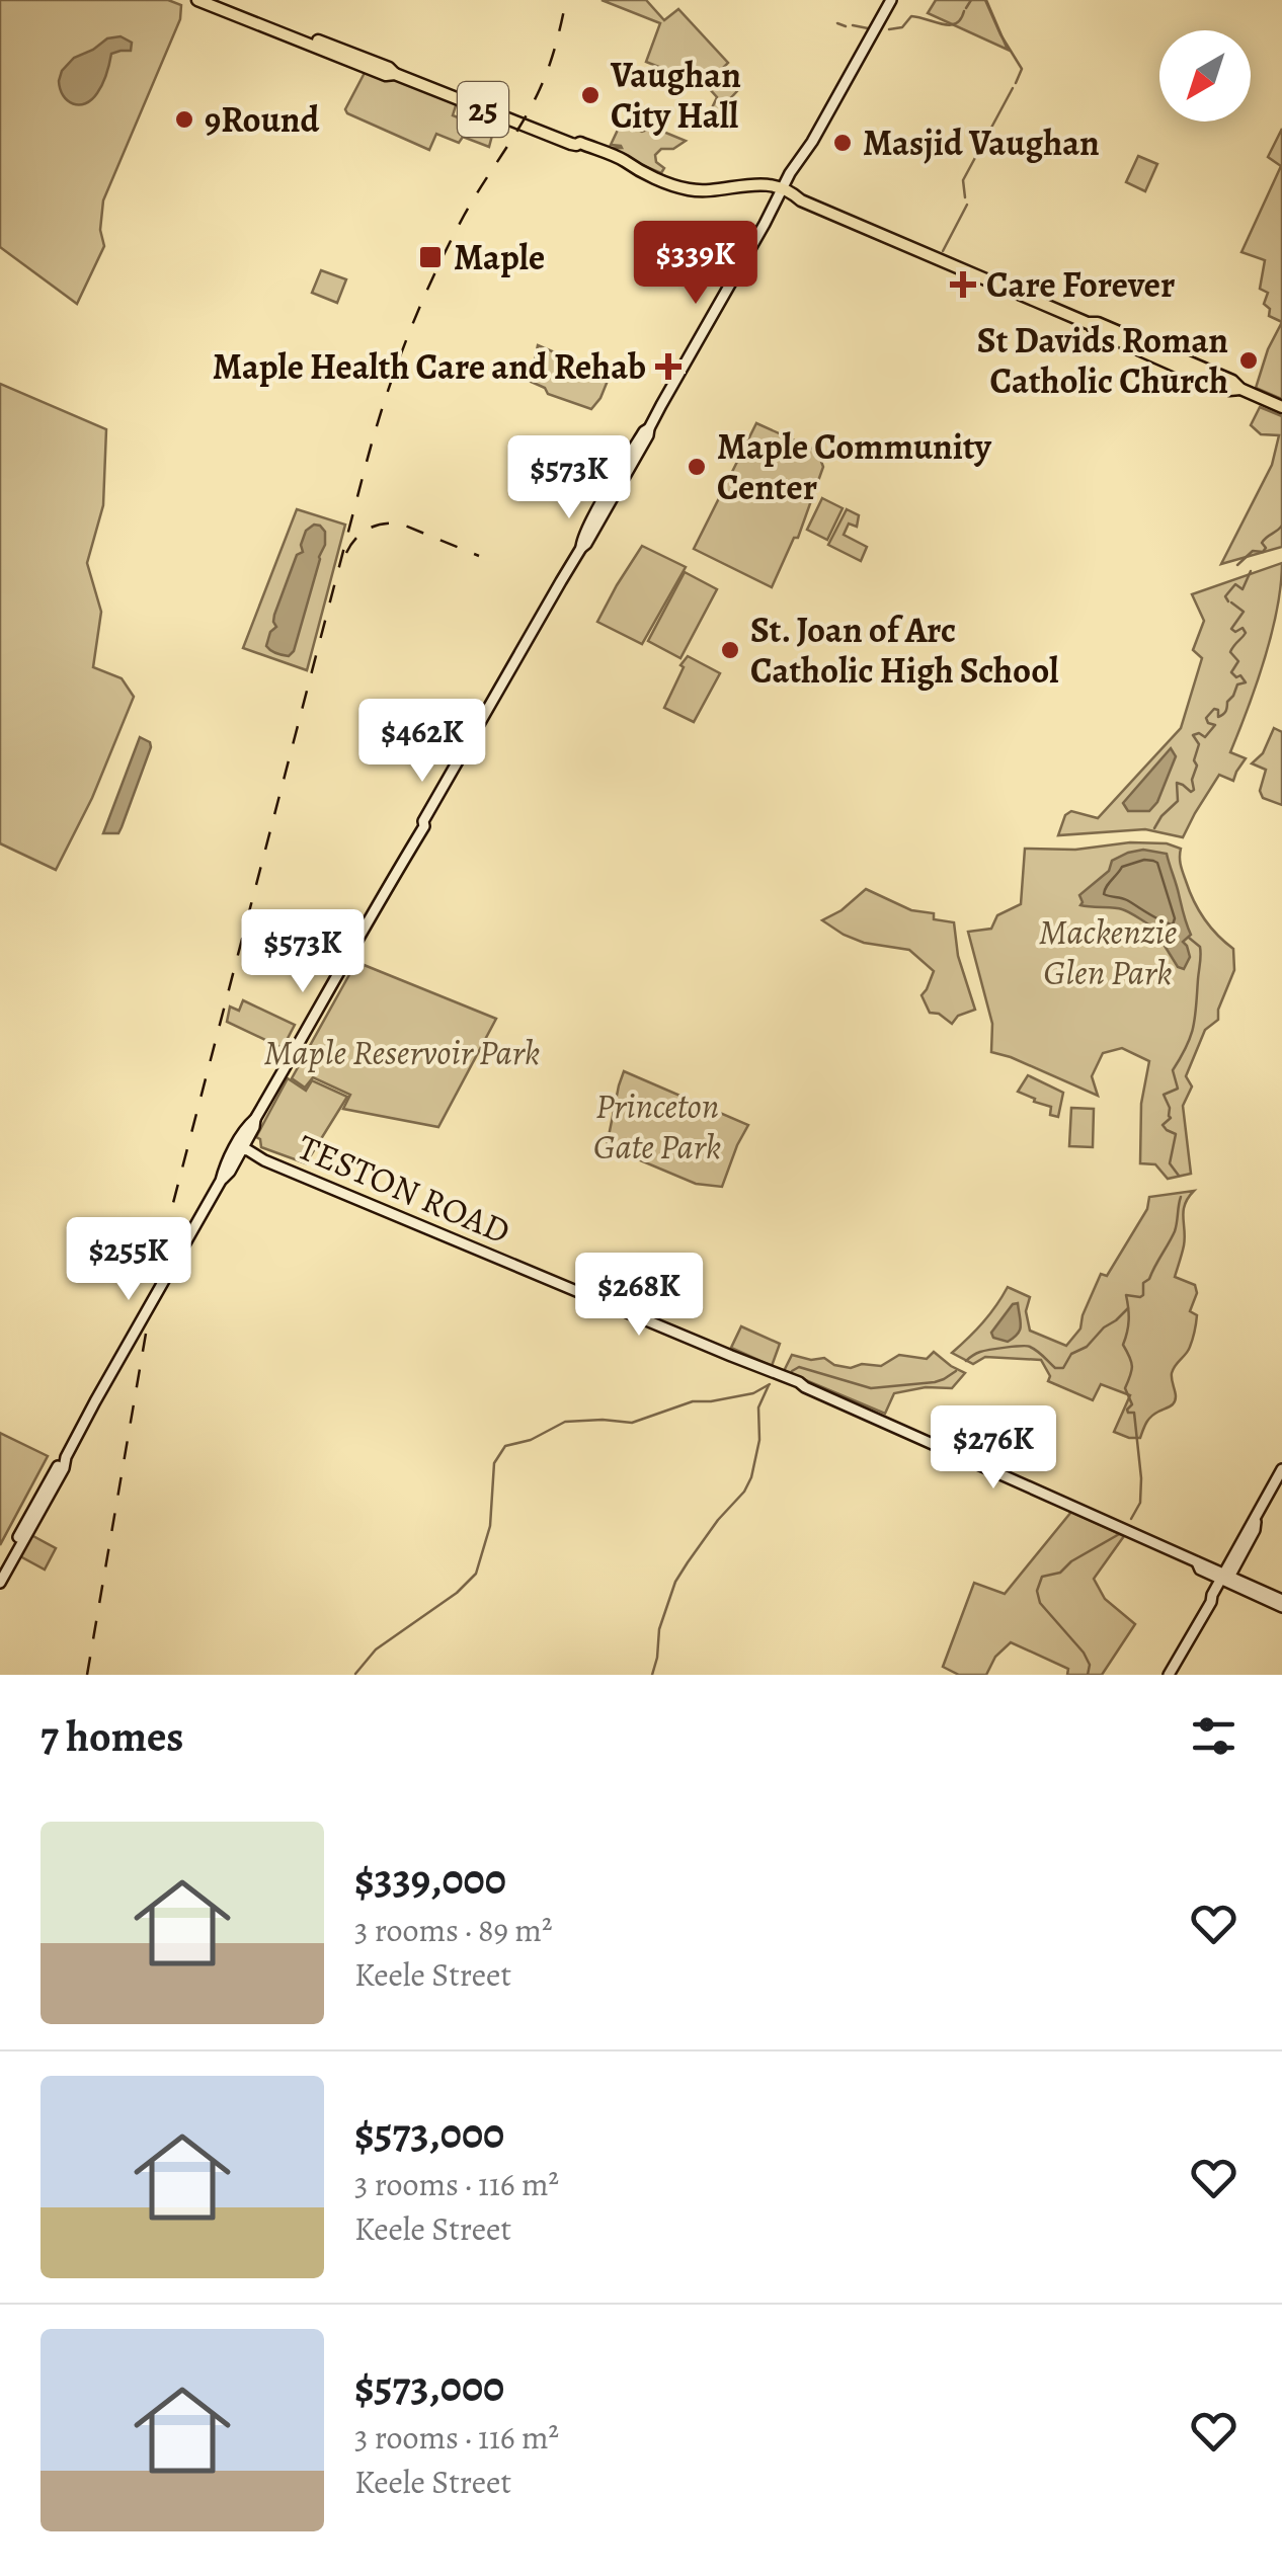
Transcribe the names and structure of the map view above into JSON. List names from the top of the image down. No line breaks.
{"streets":{"main road":["25","TESTON ROAD"]},"parks":["Mackenzie Glen Park","Maple Reservoir Park","Princeton Gate Park"],"places":{"other":["Vaughan City Hall","9Round","Masjid Vaughan","St Davids Roman Catholic Church","Maple Community Center","St. Joan of Arc Catholic High School"],"transit":["Maple"],"health":["Care Forever","Maple Health Care and Rehab"]},"north":"bottom left","page":{"price":["$339K","$573K","$462K","$573K","$255K","$268K","$276K"],"heading":"7 homes","list":[{"name":"$339,000","note":"3 rooms · 89 m² · Keele Street"},{"name":"$573,000","note":"3 rooms · 116 m² · Keele Street"},{"name":"$573,000","note":"3 rooms · 116 m² · Keele Street"}]}}
